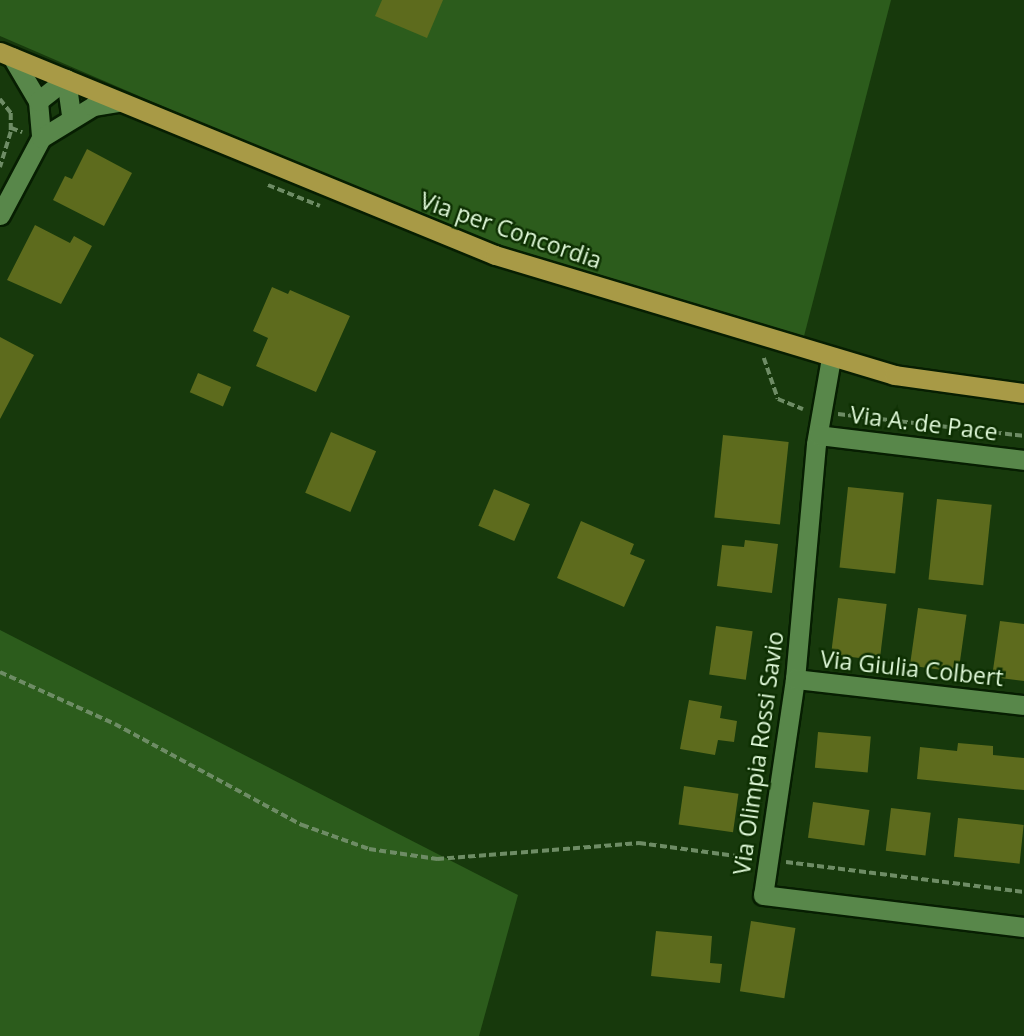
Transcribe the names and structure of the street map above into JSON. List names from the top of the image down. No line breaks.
{"streets":{"main road":["Via per Concordia"],"street":["Via A. de Pace","Via Giulia Colbert","Via Olimpia Rossi Savio"]},"crossings":[["Via per Concordia","Via Olimpia Rossi Savio"],["Via A. de Pace","Via Olimpia Rossi Savio"],["Via Giulia Colbert","Via Olimpia Rossi Savio"]]}
